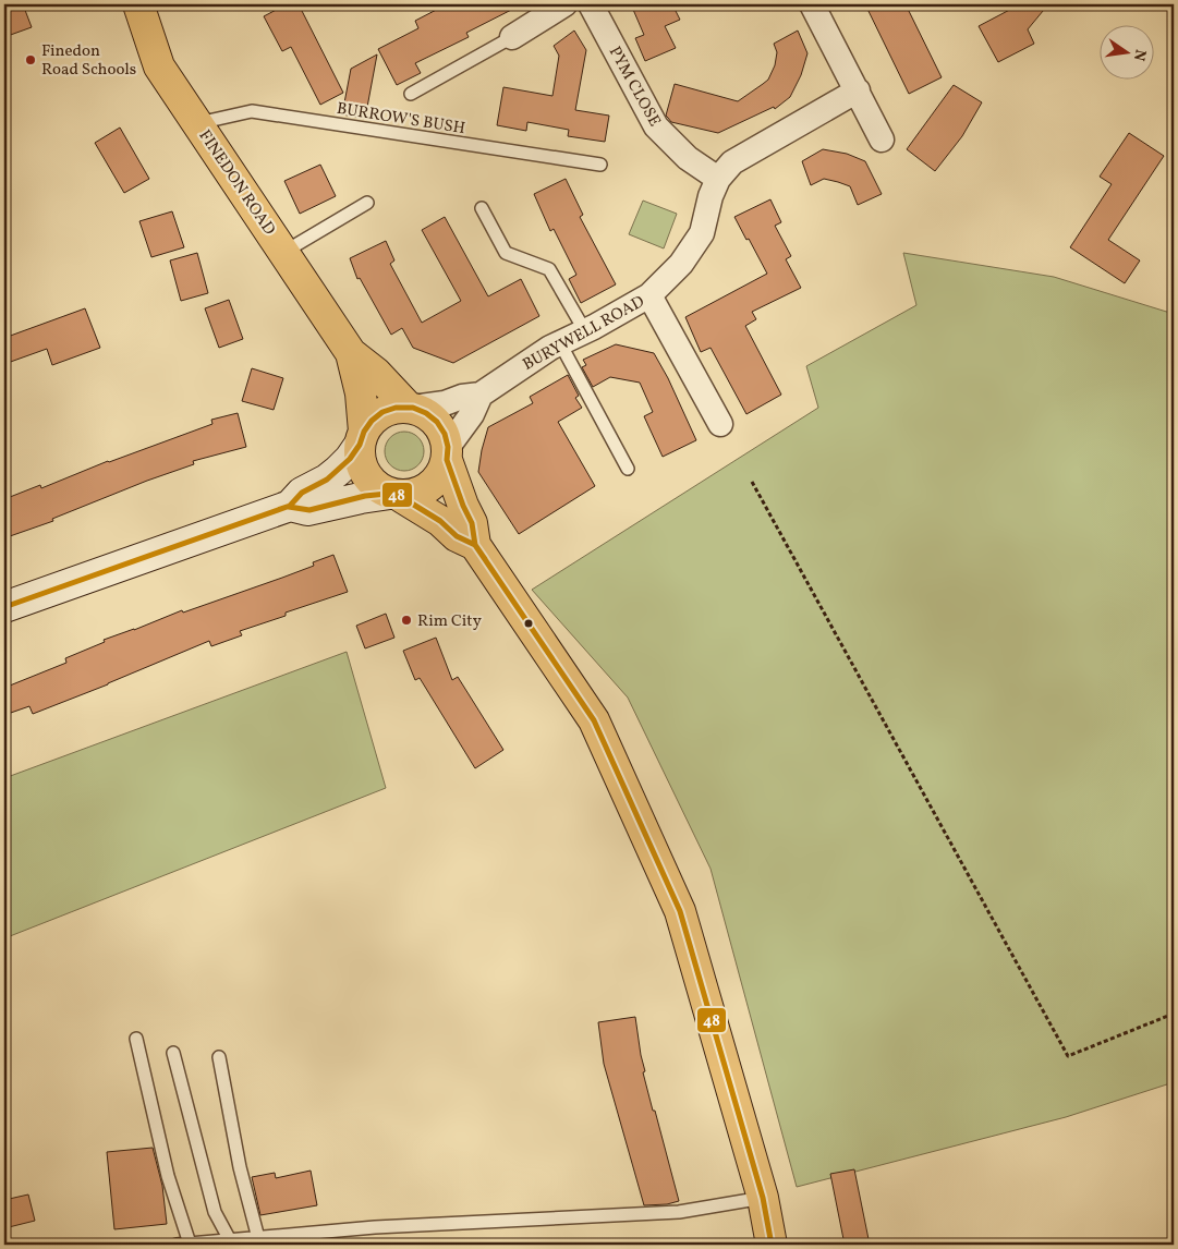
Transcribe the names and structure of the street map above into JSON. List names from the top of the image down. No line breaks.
{"streets":{"main road":["FINEDON ROAD"],"street":["PYM CLOSE","BURYWELL ROAD"],"lane":["BURROW'S BUSH"]},"crossings":[["PYM CLOSE","BURYWELL ROAD"],["BURROW'S BUSH","FINEDON ROAD"],["FINEDON ROAD","BURYWELL ROAD"]],"places":["Finedon Road Schools","Rim City"],"lines":["transit line 48"],"north":"right"}
